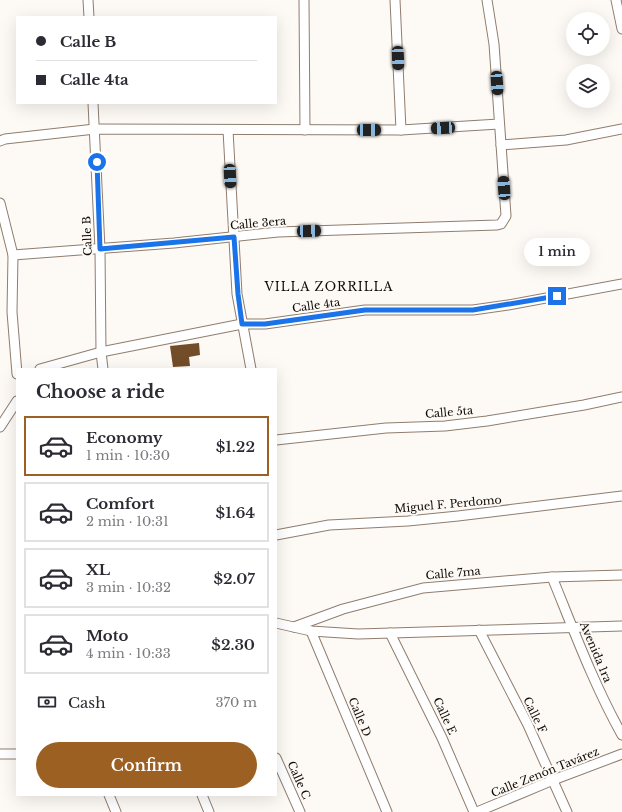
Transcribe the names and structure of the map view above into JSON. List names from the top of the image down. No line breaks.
{"streets":{"street":["Calle 3era","Calle B","Calle 4ta","Calle 5ta","Miguel F. Perdomo","Calle 7ma","Avenida 1ra","Calle F","Calle E","Calle D","Calle Zenón Tavárez","Calle C"]},"crossings":[["Calle 3era","Calle B"],["Calle B","Calle 4ta"],["Calle 7ma","Avenida 1ra"],["Calle F","Calle Zenón Tavárez"],["Calle E","Calle Zenón Tavárez"]],"districts":["VILLA ZORRILLA"],"page":{"banner":["Calle B","Calle 4ta"],"bubble":"1 min","heading":"Choose a ride","list":[{"name":"Economy","note":"1 min · 10:30","value":"$1.22"},{"name":"Comfort","note":"2 min · 10:31","value":"$1.64"},{"name":"XL","note":"3 min · 10:32","value":"$2.07"},{"name":"Moto","note":"4 min · 10:33","value":"$2.30"}],"pay":["Cash","370 m"],"buttons":"Confirm"}}
